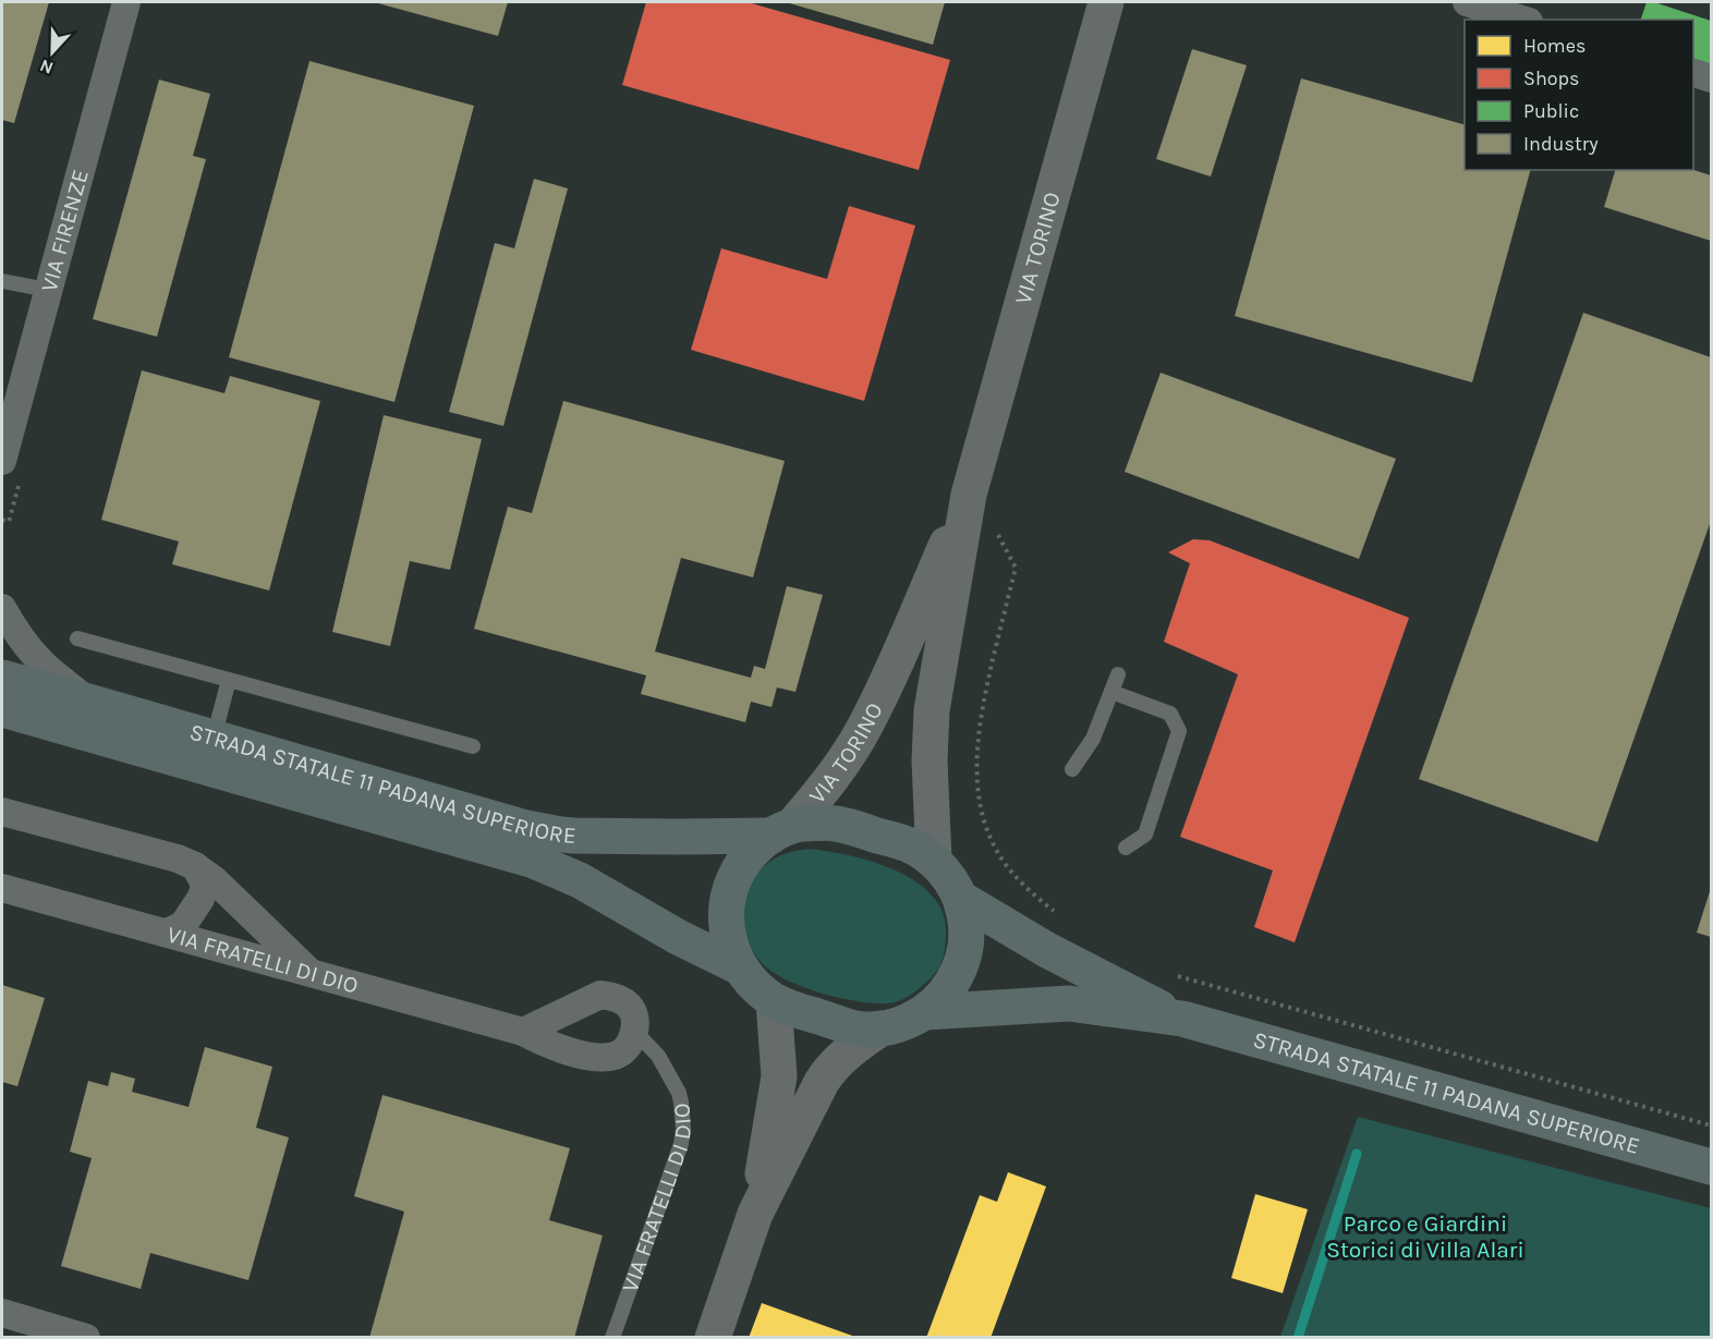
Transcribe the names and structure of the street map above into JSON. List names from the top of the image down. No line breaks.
{"streets":{"main road":["STRADA STATALE 11 PADANA SUPERIORE"],"street":["VIA FIRENZE","VIA TORINO","VIA FRATELLI DI DIO"]},"crossings":[["VIA TORINO","STRADA STATALE 11 PADANA SUPERIORE"]],"parks":["Parco e Giardini Storici di Villa Alari"],"legend":["Homes","Shops","Public","Industry"],"north":"bottom"}
